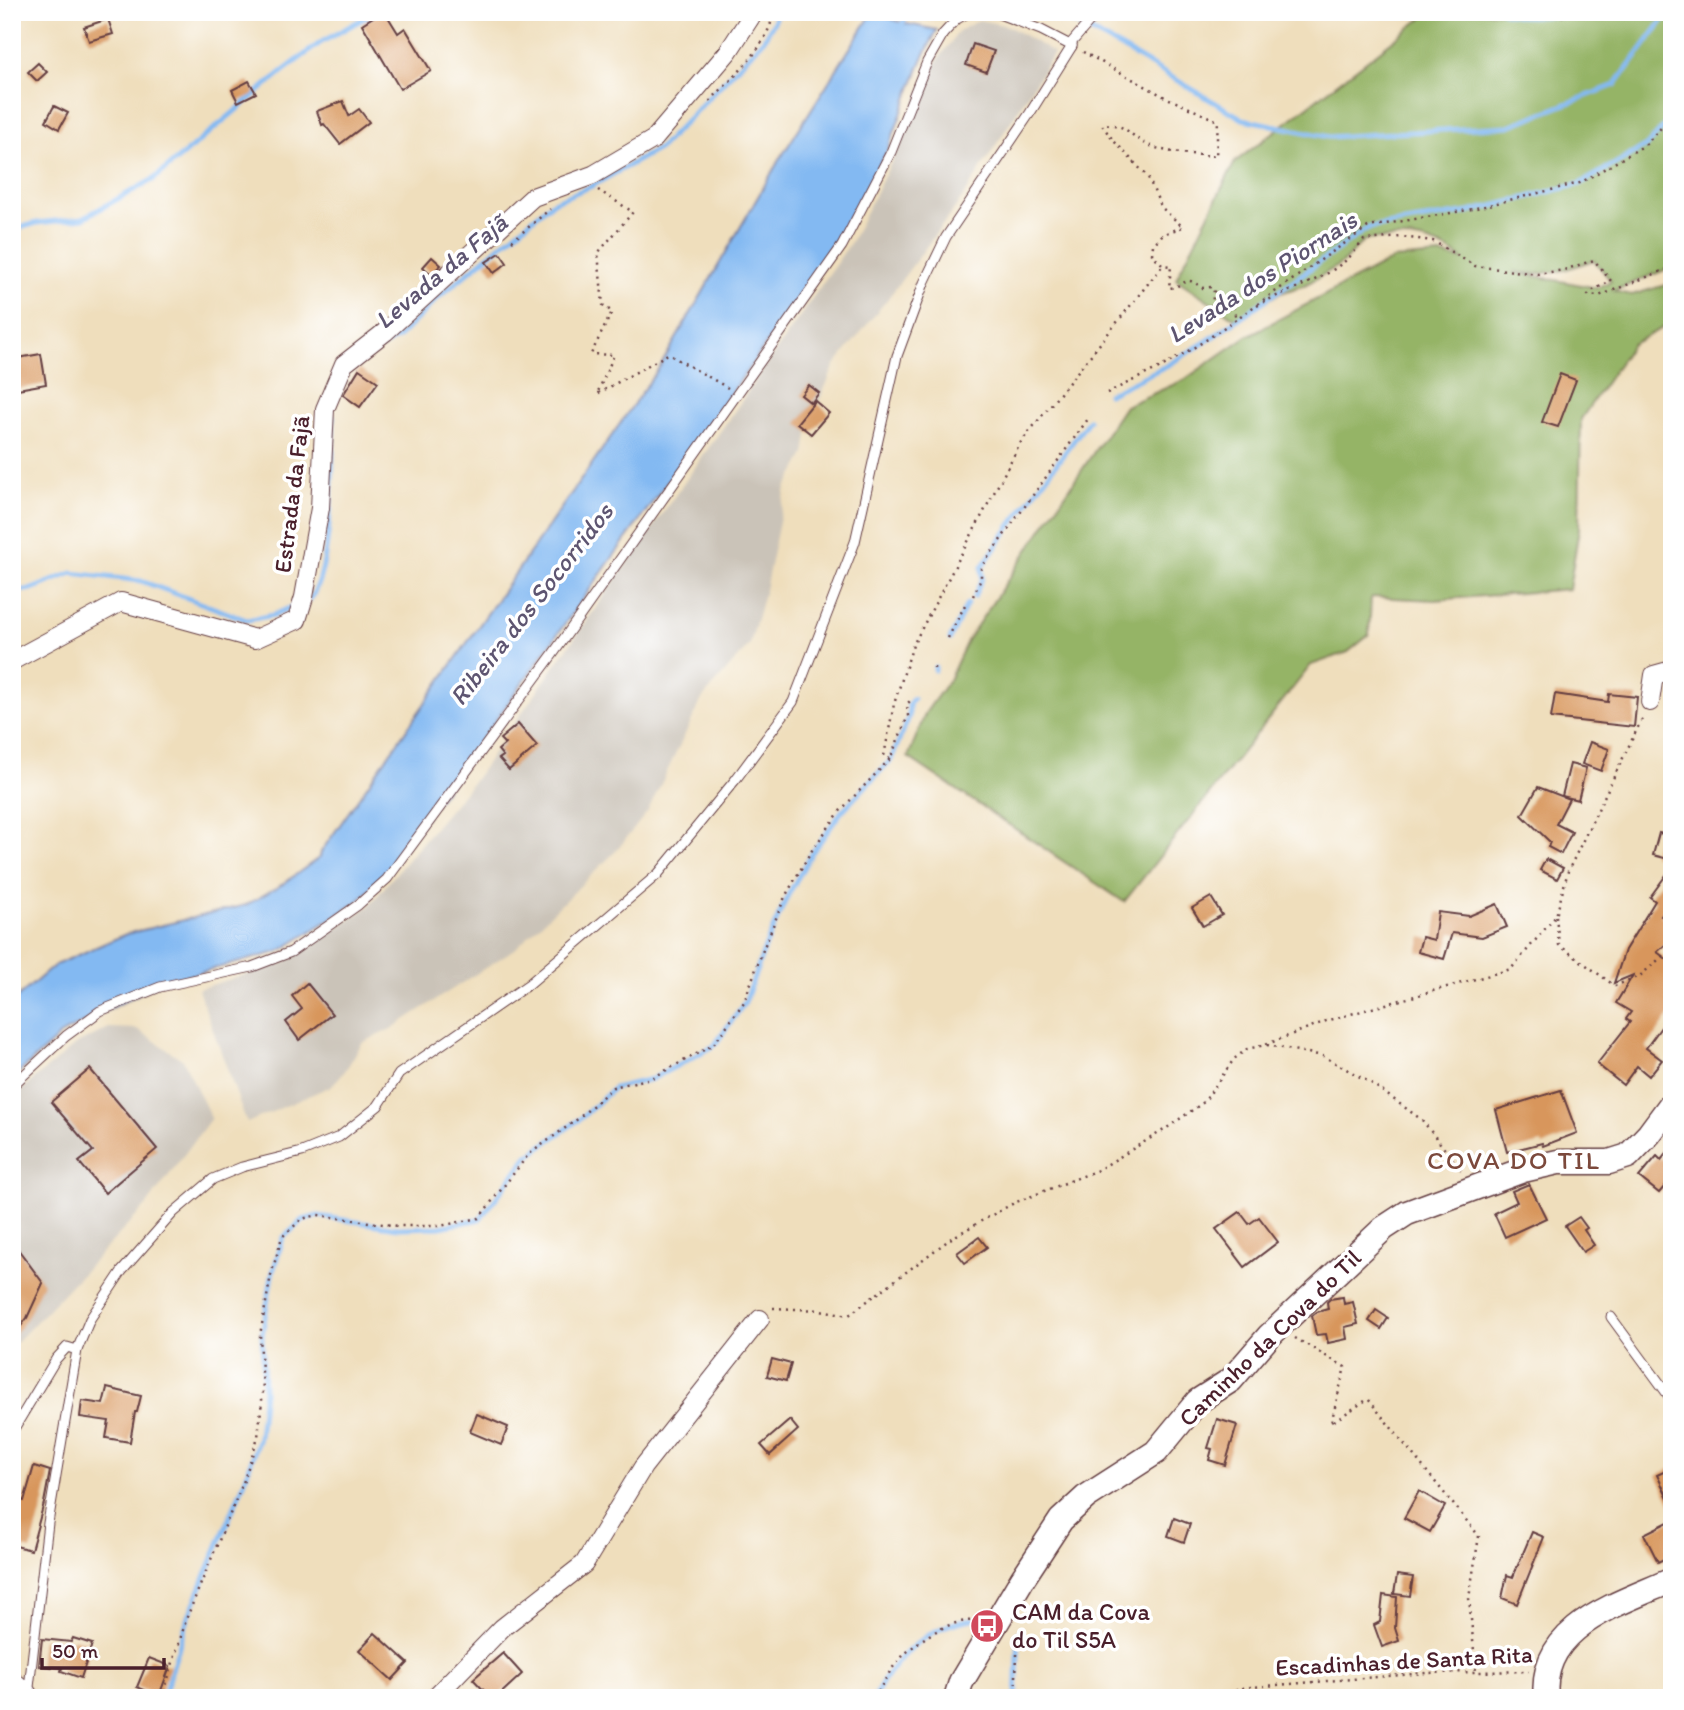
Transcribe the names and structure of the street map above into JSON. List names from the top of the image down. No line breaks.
{"streets":{"street":["Estrada da Fajã","Caminho da Cova do Til"],"path":["Escadinhas de Santa Rita"]},"districts":["COVA DO TIL"],"water":["Levada da Fajã","Levada dos Piornais","Ribeira dos Socorridos"],"places":{"bus stop":["CAM da Cova do Til S5A"]},"scale_bar":"50 m"}
